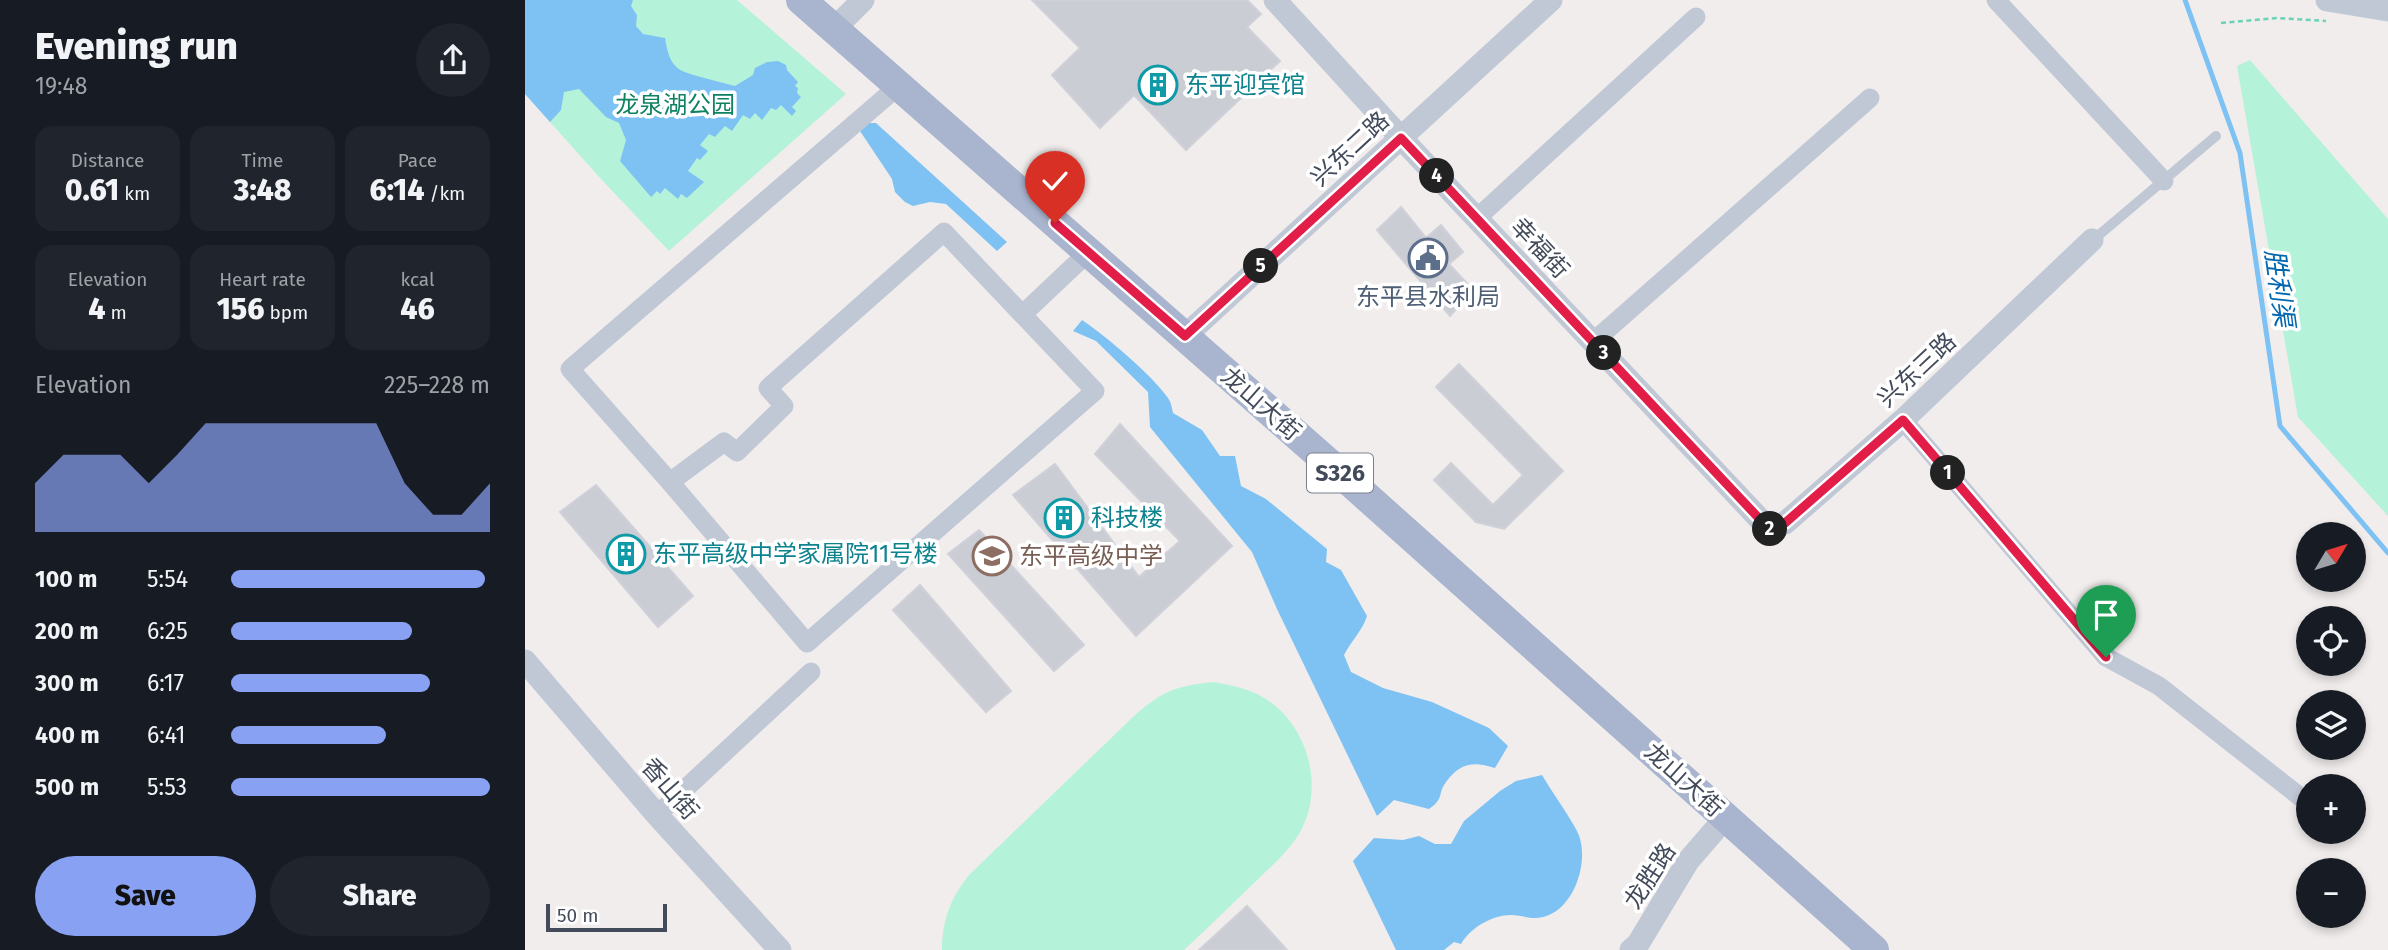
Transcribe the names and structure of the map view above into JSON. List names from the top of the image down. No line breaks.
{"streets":{"main road":["龙山大街","S326"],"street":["兴东二路","幸福街","兴东三路","香山街","龙胜路"]},"crossings":[["兴东二路","幸福街"],["兴东二路","龙山大街"],["幸福街","兴东三路"],["龙山大街","龙胜路"]],"water":["胜利渠"],"parks":["龙泉湖公园"],"places":{"building":["东平迎宾馆","科技楼","东平高级中学家属院11号楼"],"public building":["东平县水利局"],"school or university":["东平高级中学"]},"scale_bar":"50 m","north":"top right","page":{"heading":["Evening run","19:48"],"stats":[["Distance","0.61 km"],["Time","3:48"],["Pace","6:14 /km"],["Elevation","4 m"],["Heart rate","156 bpm"],["kcal","46"]],"pins":["4","5","3","1","2"],"chart":["Elevation","225–228 m"],"map_buttons":["+","−"],"list":[{"name":"100 m","note":"5:54"},{"name":"200 m","note":"6:25"},{"name":"300 m","note":"6:17"},{"name":"400 m","note":"6:41"},{"name":"500 m","note":"5:53"}],"buttons":["Save","Share"],"scale":"50 m"}}
